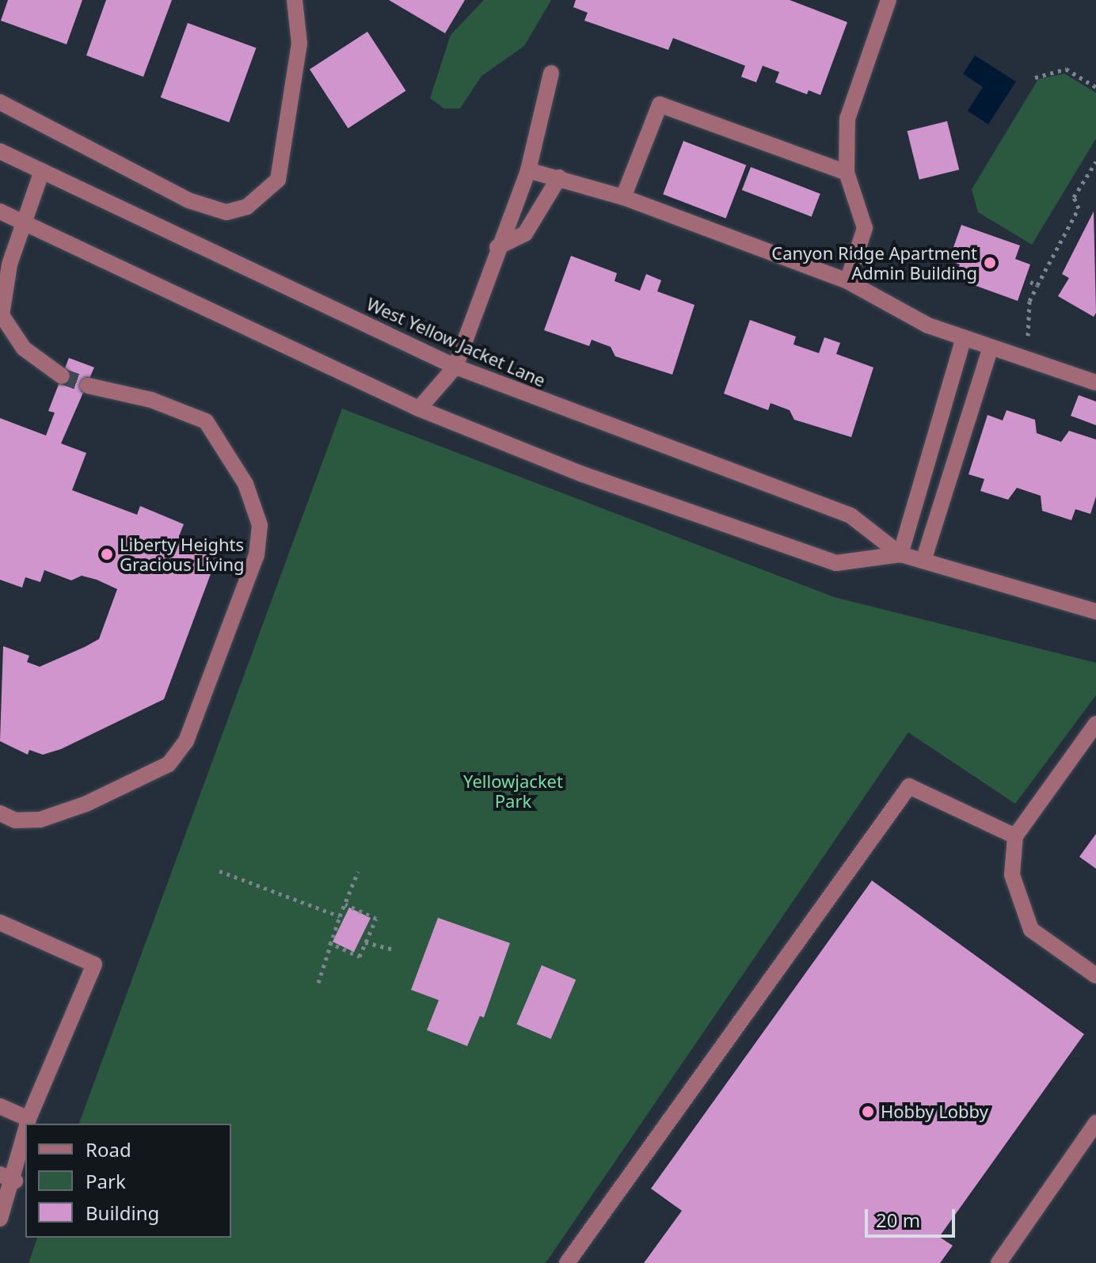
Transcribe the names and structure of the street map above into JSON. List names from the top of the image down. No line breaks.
{"streets":{"street":["West Yellow Jacket Lane"]},"parks":["Yellowjacket Park"],"places":["Canyon Ridge Apartment Admin Building","Liberty Heights Gracious Living","Hobby Lobby"],"legend":["Road","Park","Building"],"scale_bar":"20 m"}
